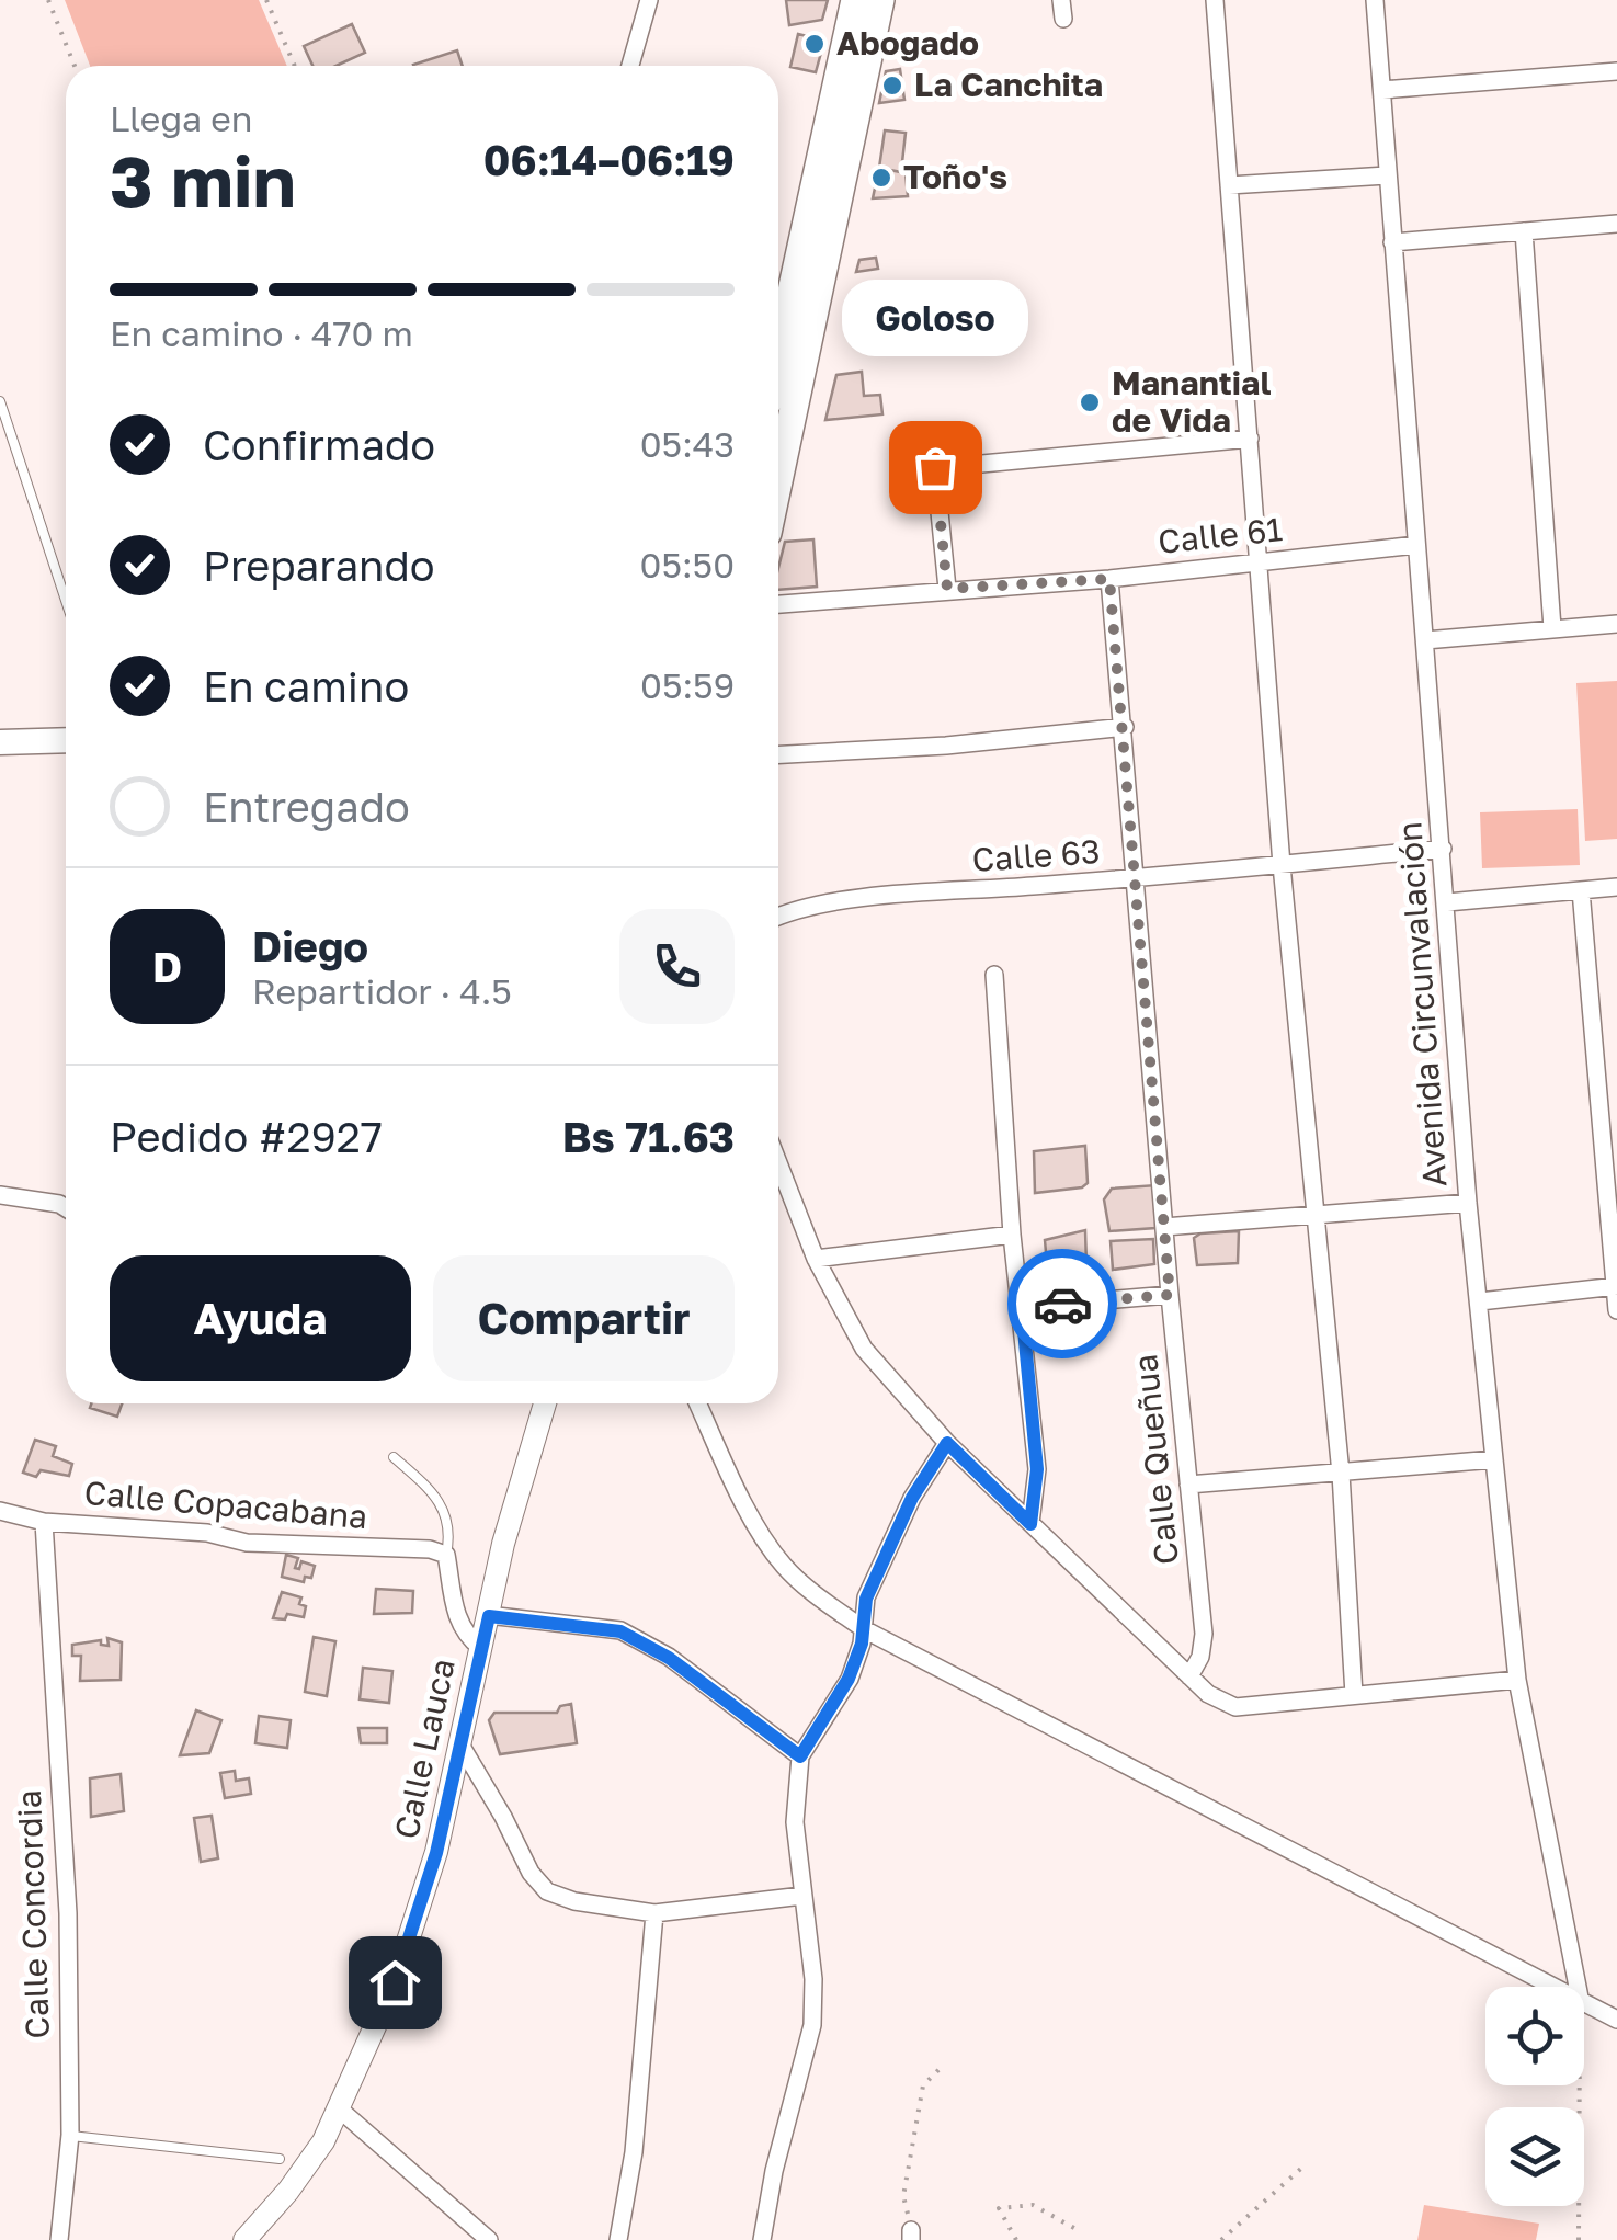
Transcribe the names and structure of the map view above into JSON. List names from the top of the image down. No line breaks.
{"streets":{"street":["Calle 61","Calle 63","Avenida Circunvalación","Calle Queñua","Calle Copacabana","Calle Lauca","Calle Concordia"]},"crossings":[["Calle 61","Avenida Circunvalación"],["Calle 61","Calle Queñua"],["Calle 63","Avenida Circunvalación"],["Calle 63","Calle Queñua"],["Calle Copacabana","Calle Concordia"]],"places":["Abogado","La Canchita","Toño's","Manantial de Vida","Goloso"],"page":{"heading":["3 min","Llega en","06:14–06:19"],"panel":["Diego","Repartidor · 4.5","Pedido #2927","Bs 71.63"],"bar":"En camino · 470 m","bubble":"Goloso","list":[["Confirmado","05:43"],["Preparando","05:50"],["En camino","05:59"],"Entregado"],"round":"D","buttons":["Ayuda","Compartir"]}}
